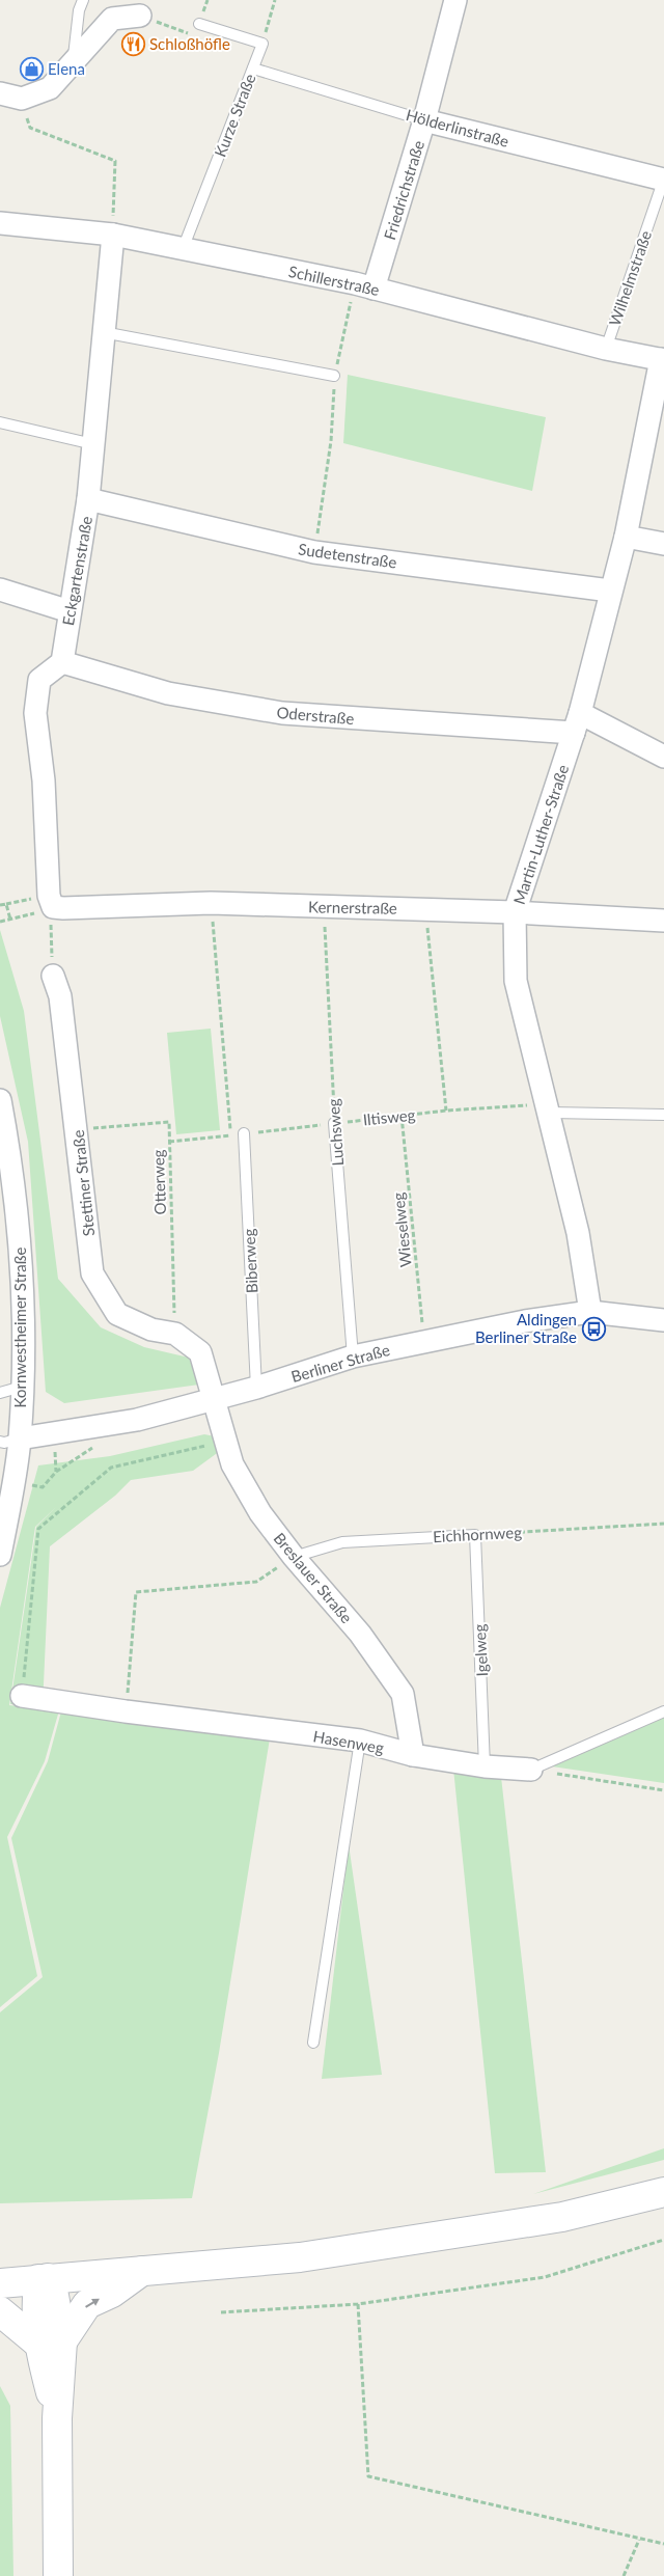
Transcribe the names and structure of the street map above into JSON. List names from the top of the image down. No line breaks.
{"streets":{"street":["Hölderlinstraße","Friedrichstraße","Schillerstraße","Sudetenstraße","Eckgartenstraße","Oderstraße","Martin-Luther-Straße","Kernerstraße","Stettiner Straße","Kornwestheimer Straße","Berliner Straße","Breslauer Straße","Hasenweg"],"lane":["Kurze Straße","Wilhelmstraße","Luchsweg","Biberweg","Eichhornweg","Igelweg"],"path":["Iltisweg","Otterweg","Wieselweg"]},"crossings":[["Kurze Straße","Hölderlinstraße"],["Kurze Straße","Schillerstraße"],["Hölderlinstraße","Friedrichstraße"],["Hölderlinstraße","Wilhelmstraße"],["Friedrichstraße","Schillerstraße"],["Wilhelmstraße","Schillerstraße"],["Schillerstraße","Eckgartenstraße"],["Schillerstraße","Martin-Luther-Straße"],["Sudetenstraße","Eckgartenstraße"],["Sudetenstraße","Martin-Luther-Straße"],["Eckgartenstraße","Oderstraße"],["Oderstraße","Martin-Luther-Straße"],["Martin-Luther-Straße","Kernerstraße"],["Martin-Luther-Straße","Iltisweg"],["Martin-Luther-Straße","Berliner Straße"],["Kernerstraße","Luchsweg"],["Iltisweg","Luchsweg"],["Iltisweg","Otterweg"],["Iltisweg","Wieselweg"],["Iltisweg","Biberweg"],["Luchsweg","Berliner Straße"],["Otterweg","Stettiner Straße"],["Stettiner Straße","Berliner Straße"],["Stettiner Straße","Breslauer Straße"],["Wieselweg","Berliner Straße"],["Biberweg","Berliner Straße"],["Kornwestheimer Straße","Berliner Straße"],["Berliner Straße","Breslauer Straße"],["Eichhornweg","Breslauer Straße"],["Eichhornweg","Igelweg"],["Breslauer Straße","Hasenweg"],["Igelweg","Hasenweg"]],"places":{"restaurant":["Schloßhöfle"],"shop":["Elena"],"bus stop":["Aldingen Berliner Straße"]}}
